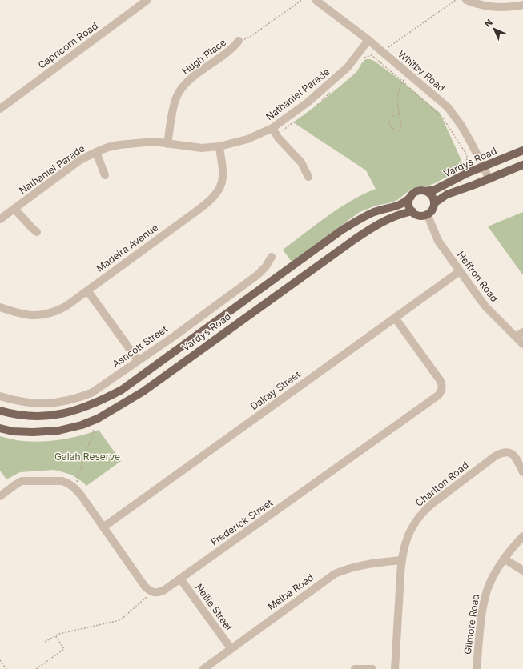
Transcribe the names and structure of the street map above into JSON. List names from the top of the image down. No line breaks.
{"streets":{"main road":["Vardys Road"],"street":["Capricorn Road","Hugh Place","Whitby Road","Nathaniel Parade","Madeira Avenue","Heffron Road","Ashcott Street","Dalray Street","Charlton Road","Frederick Street","Melba Road","Nellie Street","Gilmore Road"]},"crossings":[["Hugh Place","Nathaniel Parade"],["Whitby Road","Nathaniel Parade"],["Whitby Road","Vardys Road"],["Nathaniel Parade","Madeira Avenue"],["Vardys Road","Heffron Road"],["Heffron Road","Dalray Street"],["Dalray Street","Frederick Street"],["Charlton Road","Melba Road"],["Frederick Street","Nellie Street"],["Melba Road","Nellie Street"]],"parks":["Galah Reserve"],"north":"top left"}
